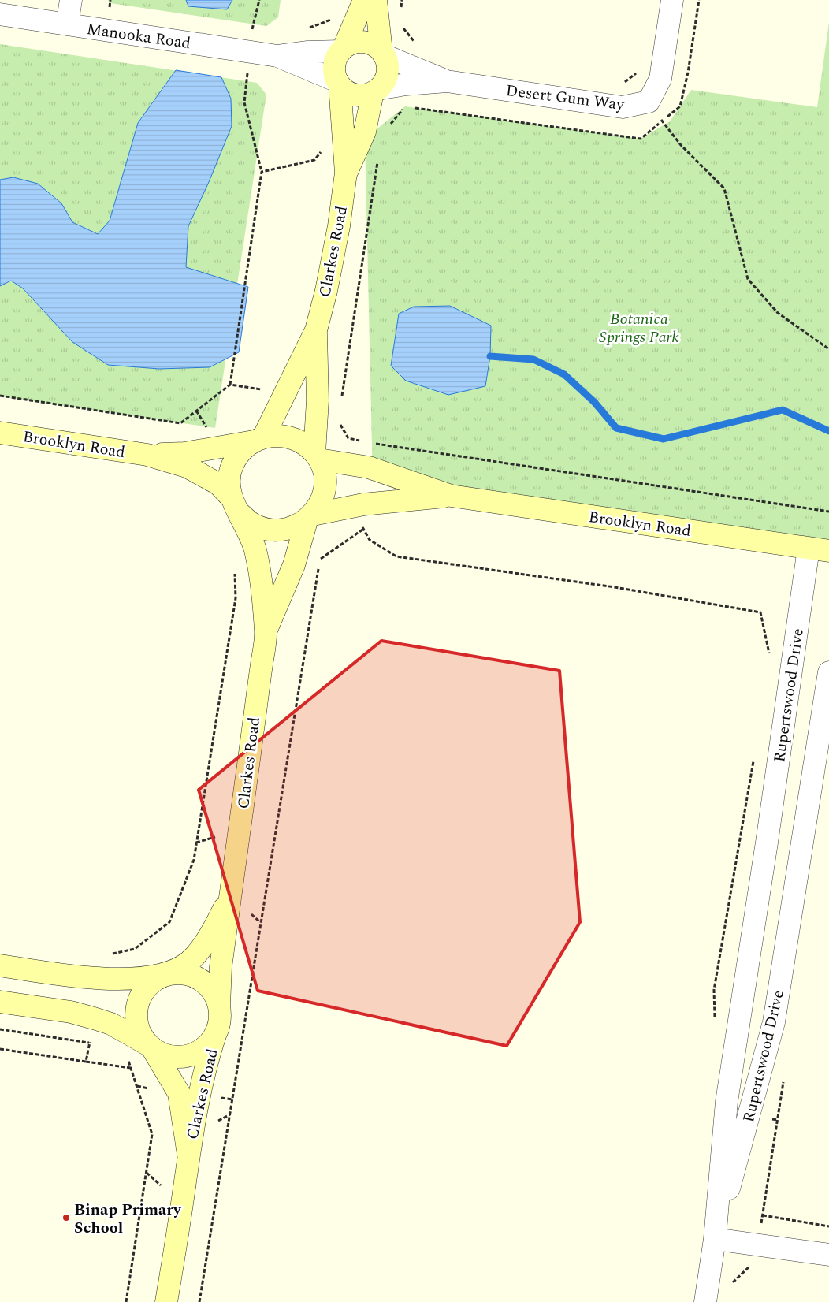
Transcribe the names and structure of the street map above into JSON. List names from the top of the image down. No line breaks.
{"streets":{"street":["Manooka Road","Desert Gum Way","Clarkes Road","Brooklyn Road","Rupertswood Drive"]},"crossings":[["Manooka Road","Desert Gum Way"],["Manooka Road","Clarkes Road"],["Desert Gum Way","Clarkes Road"],["Clarkes Road","Brooklyn Road"],["Brooklyn Road","Rupertswood Drive"]],"parks":["Botanica Springs Park"],"places":["Binap Primary School"]}
